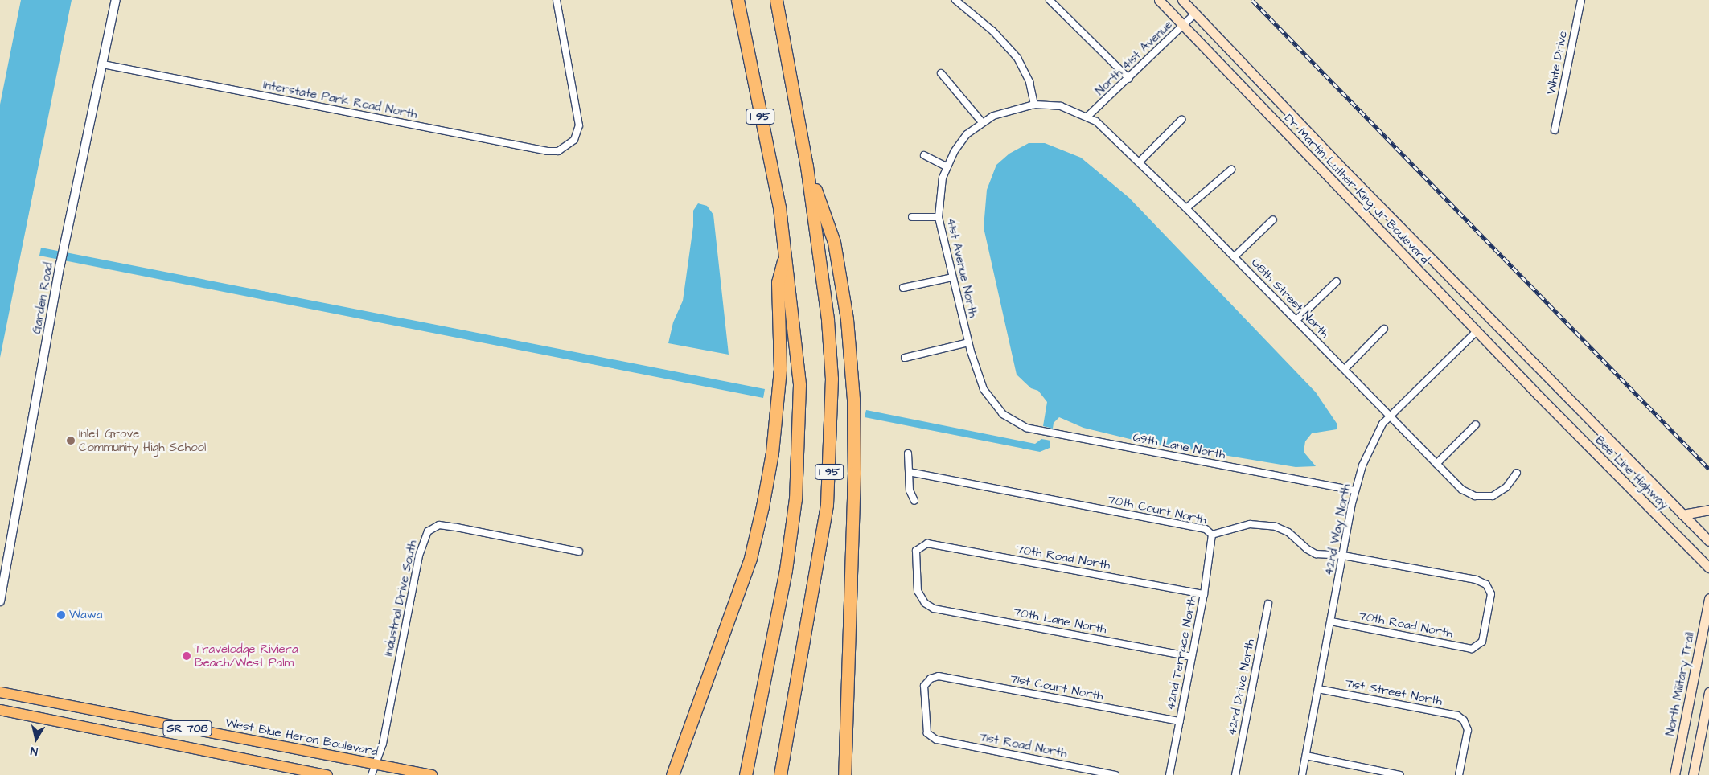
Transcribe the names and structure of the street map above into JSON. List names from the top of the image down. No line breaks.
{"streets":{"highway":["I 95"],"main road":["Dr Martin Luther King Jr Boulevard","Bee Line Highway","North Military Trail","SR 708","West Blue Heron Boulevard"],"street":["North 41st Avenue","White Drive","Interstate Park Road North","41st Avenue North","Garden Road","68th Street North","69th Lane North","70th Court North","42nd Way North","70th Road North","Industrial Drive South","70th Lane North","42nd Terrace North","71st Court North","42nd Drive North","71st Street North","71st Road North"]},"crossings":[["North 41st Avenue","Dr Martin Luther King Jr Boulevard"],["North 41st Avenue","41st Avenue North"],["North 41st Avenue","68th Street North"],["Interstate Park Road North","Garden Road"],["Dr Martin Luther King Jr Boulevard","Bee Line Highway"],["Dr Martin Luther King Jr Boulevard","42nd Way North"],["41st Avenue North","68th Street North"],["41st Avenue North","69th Lane North"],["68th Street North","42nd Way North"],["69th Lane North","42nd Way North"],["70th Court North","42nd Way North"],["70th Court North","70th Road North"],["70th Court North","42nd Terrace North"],["42nd Way North","70th Road North"],["42nd Way North","71st Street North"],["70th Road North","70th Lane North"],["70th Road North","42nd Terrace North"],["Industrial Drive South","West Blue Heron Boulevard"],["70th Lane North","42nd Terrace North"],["42nd Terrace North","71st Court North"],["71st Court North","71st Road North"]],"places":["Inlet Grove Community High School","Wawa","Travelodge Riviera Beach/West Palm"],"north":"bottom"}
